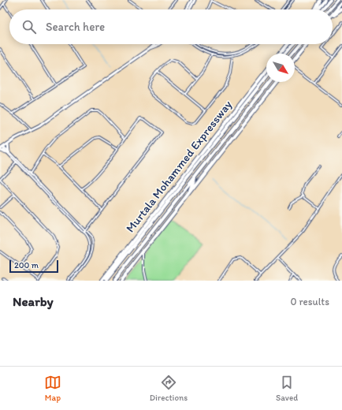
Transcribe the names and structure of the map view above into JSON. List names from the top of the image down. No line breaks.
{"streets":{"highway":["Murtala Mohammed Expressway"]},"scale_bar":"200 m","north":"bottom right","page":{"search":"Search here","scale":"200 m","heading":["Nearby","0 results"],"nav":["Map","Directions","Saved"]}}
